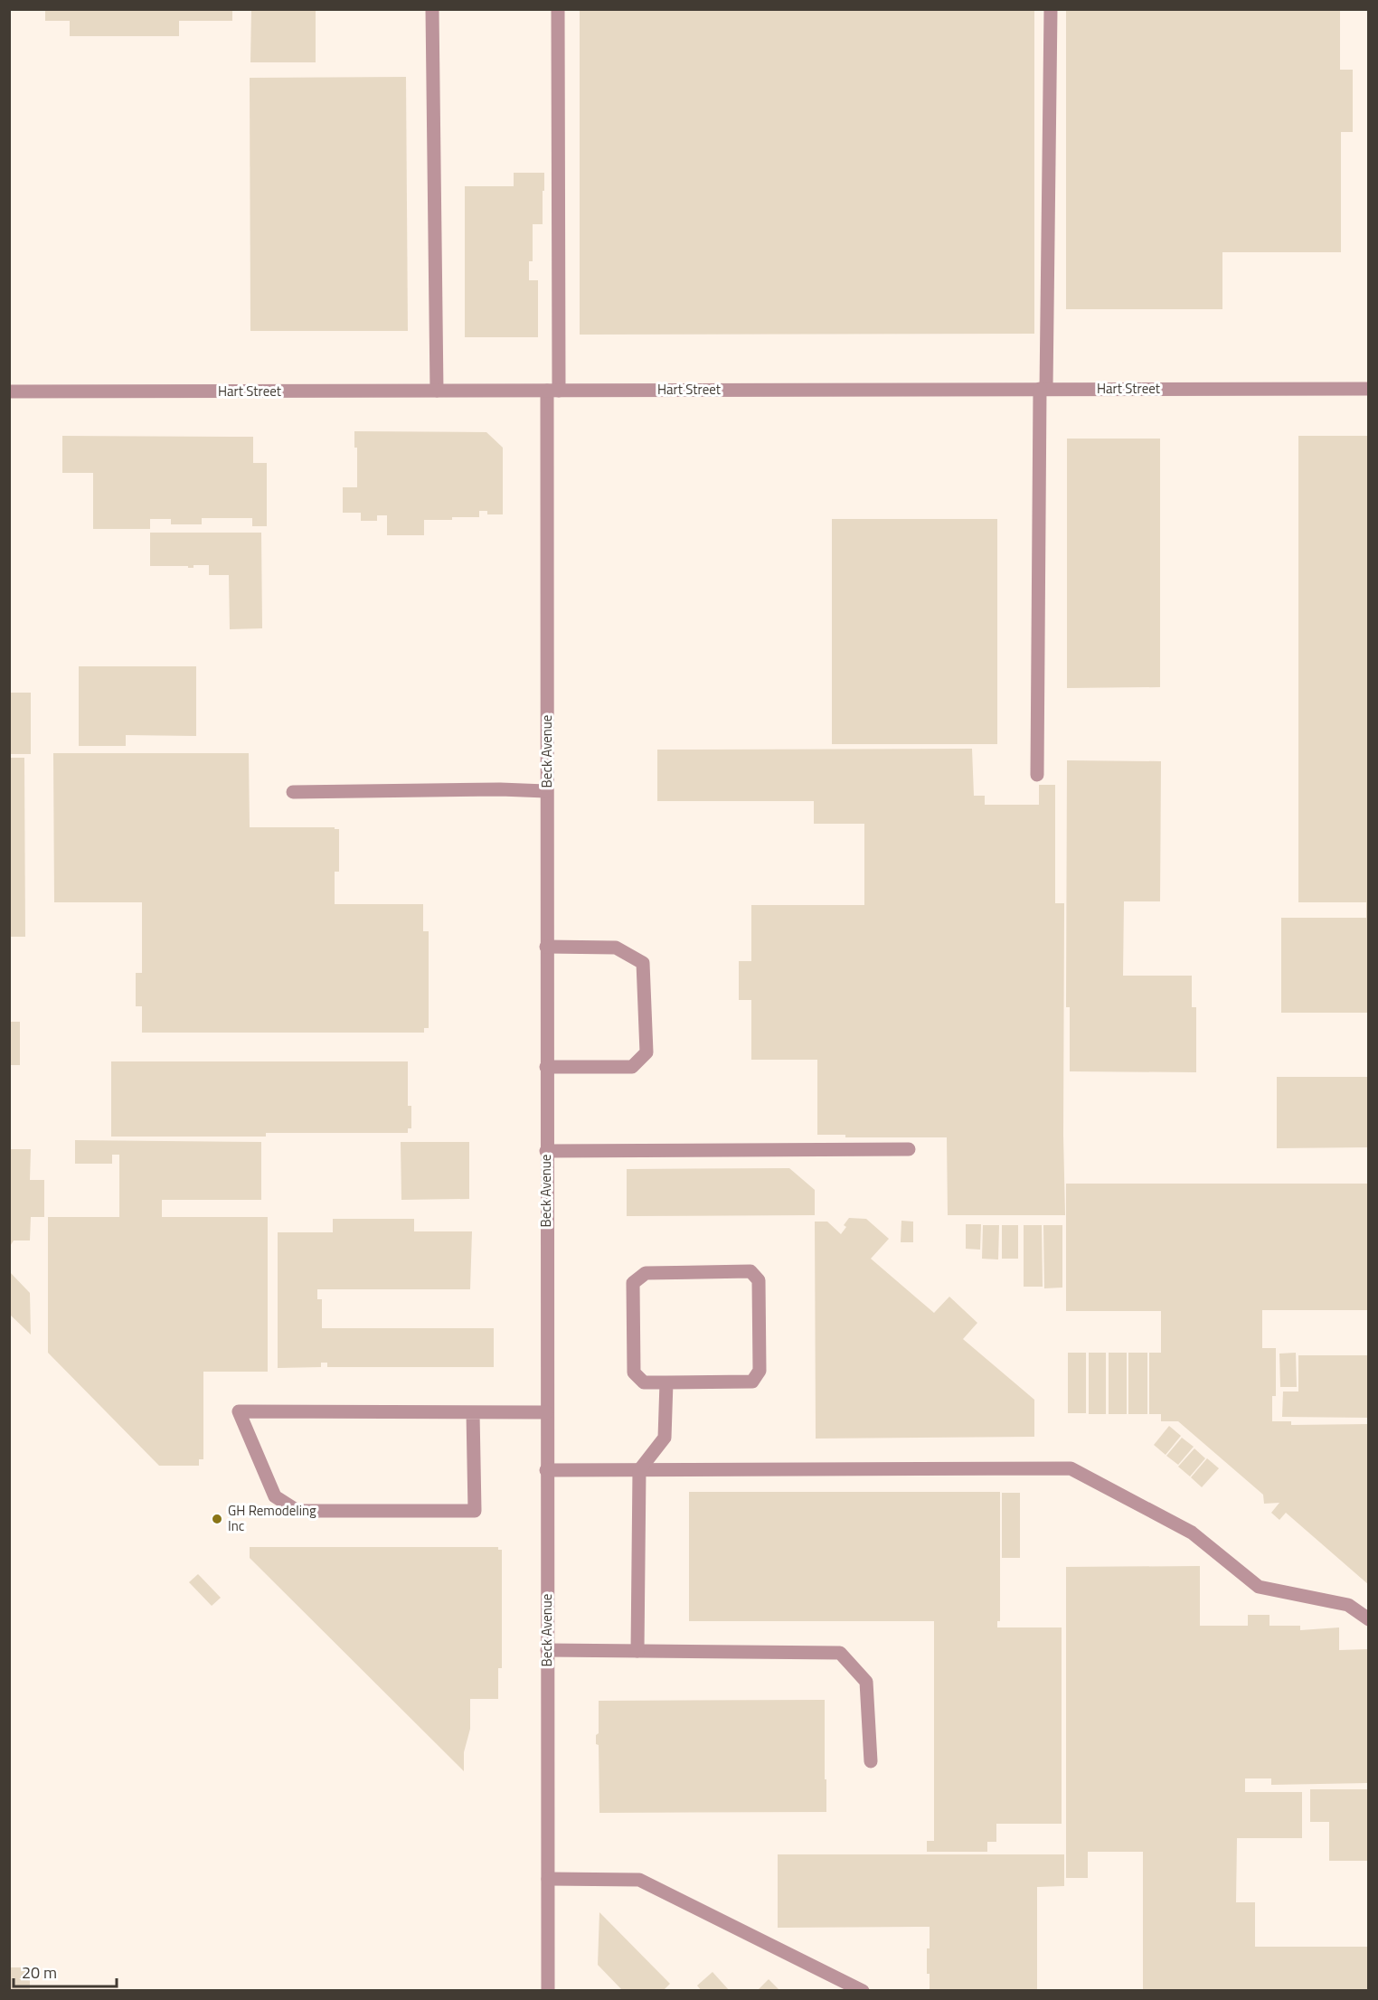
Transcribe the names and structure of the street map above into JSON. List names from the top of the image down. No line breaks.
{"streets":{"street":["Hart Street","Beck Avenue"]},"crossings":[["Hart Street","Beck Avenue"]],"places":["GH Remodeling Inc"],"scale_bar":"20 m"}
